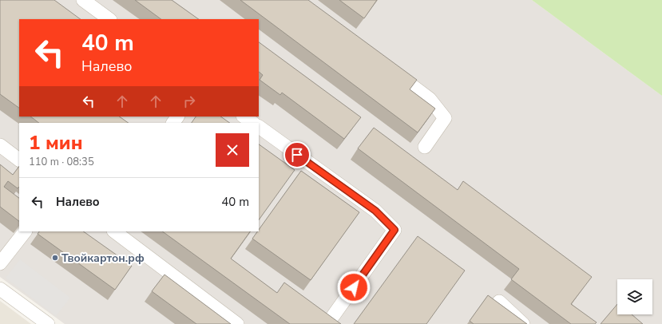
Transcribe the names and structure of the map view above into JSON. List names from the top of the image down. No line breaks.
{"places":["Твойкартон.рф"],"page":{"turn":["40 m","Налево"],"heading":["1 мин","110 m · 08:35"],"list":[{"name":"Налево","value":"40 m"}]}}
